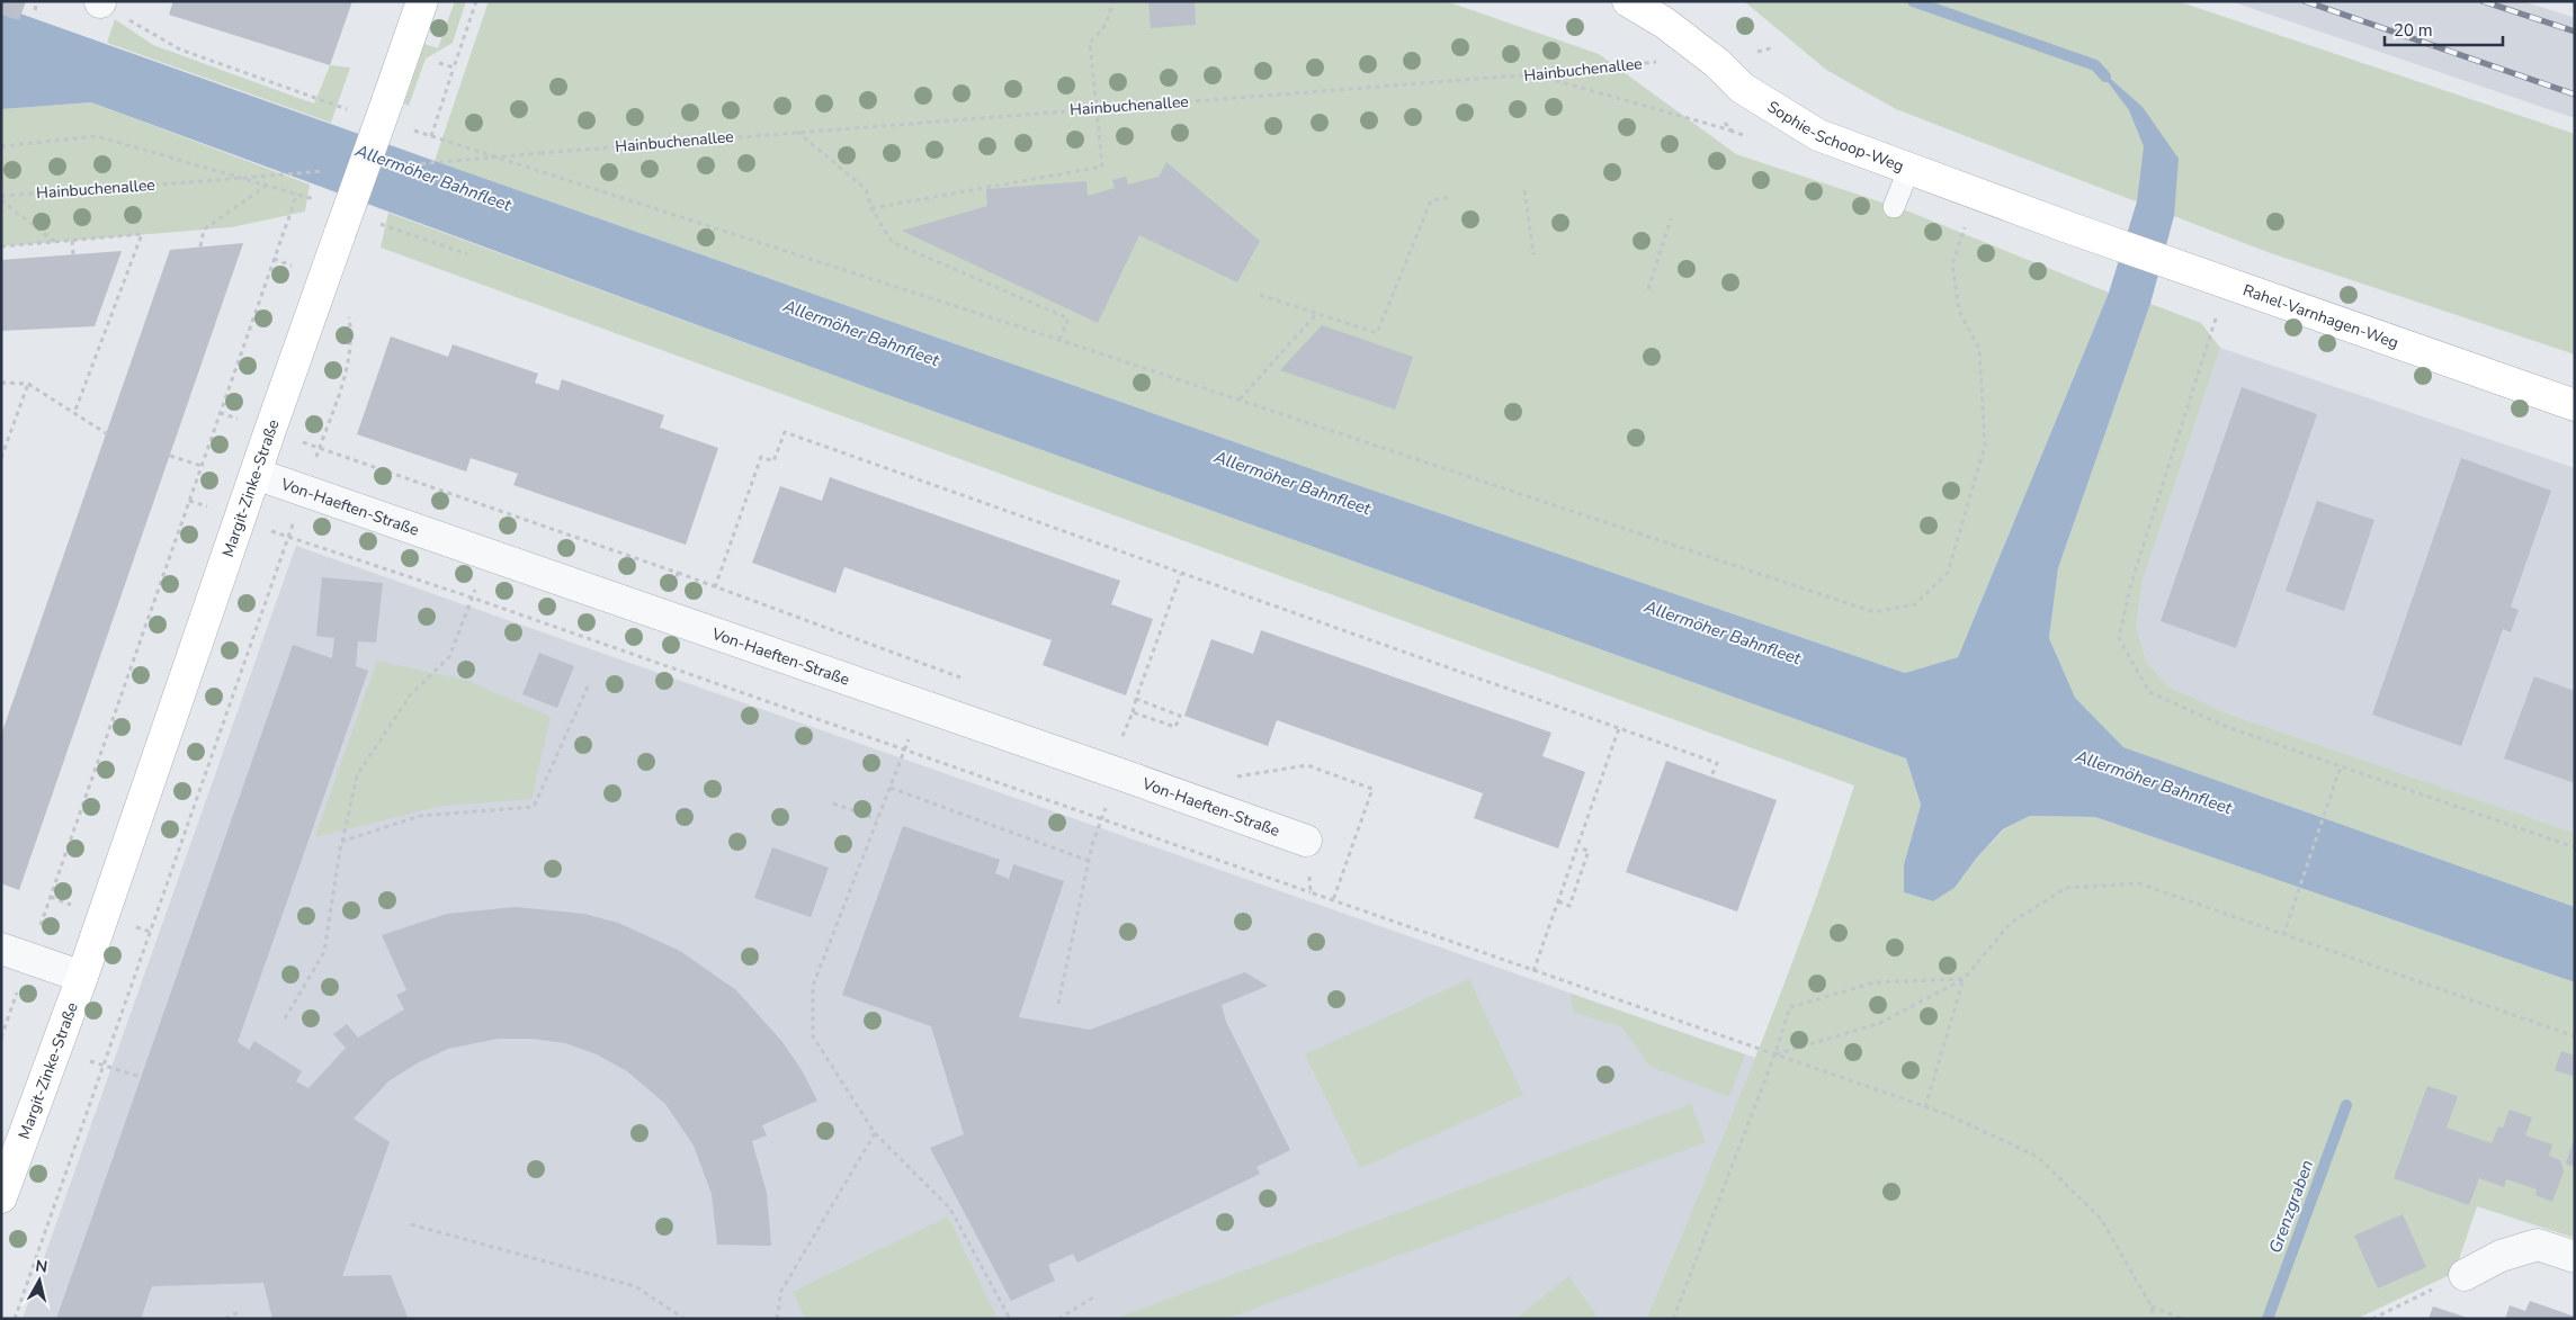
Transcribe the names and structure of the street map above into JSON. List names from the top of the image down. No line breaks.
{"streets":{"street":["Sophie-Schoop-Weg","Rahel-Varnhagen-Weg","Margit-Zinke-Straße","Von-Haeften-Straße"],"path":["Hainbuchenallee"]},"crossings":[["Sophie-Schoop-Weg","Rahel-Varnhagen-Weg"],["Margit-Zinke-Straße","Von-Haeften-Straße"]],"water":["Allermöher Bahnfleet","Grenzgraben"],"scale_bar":"20 m","north":"top"}
